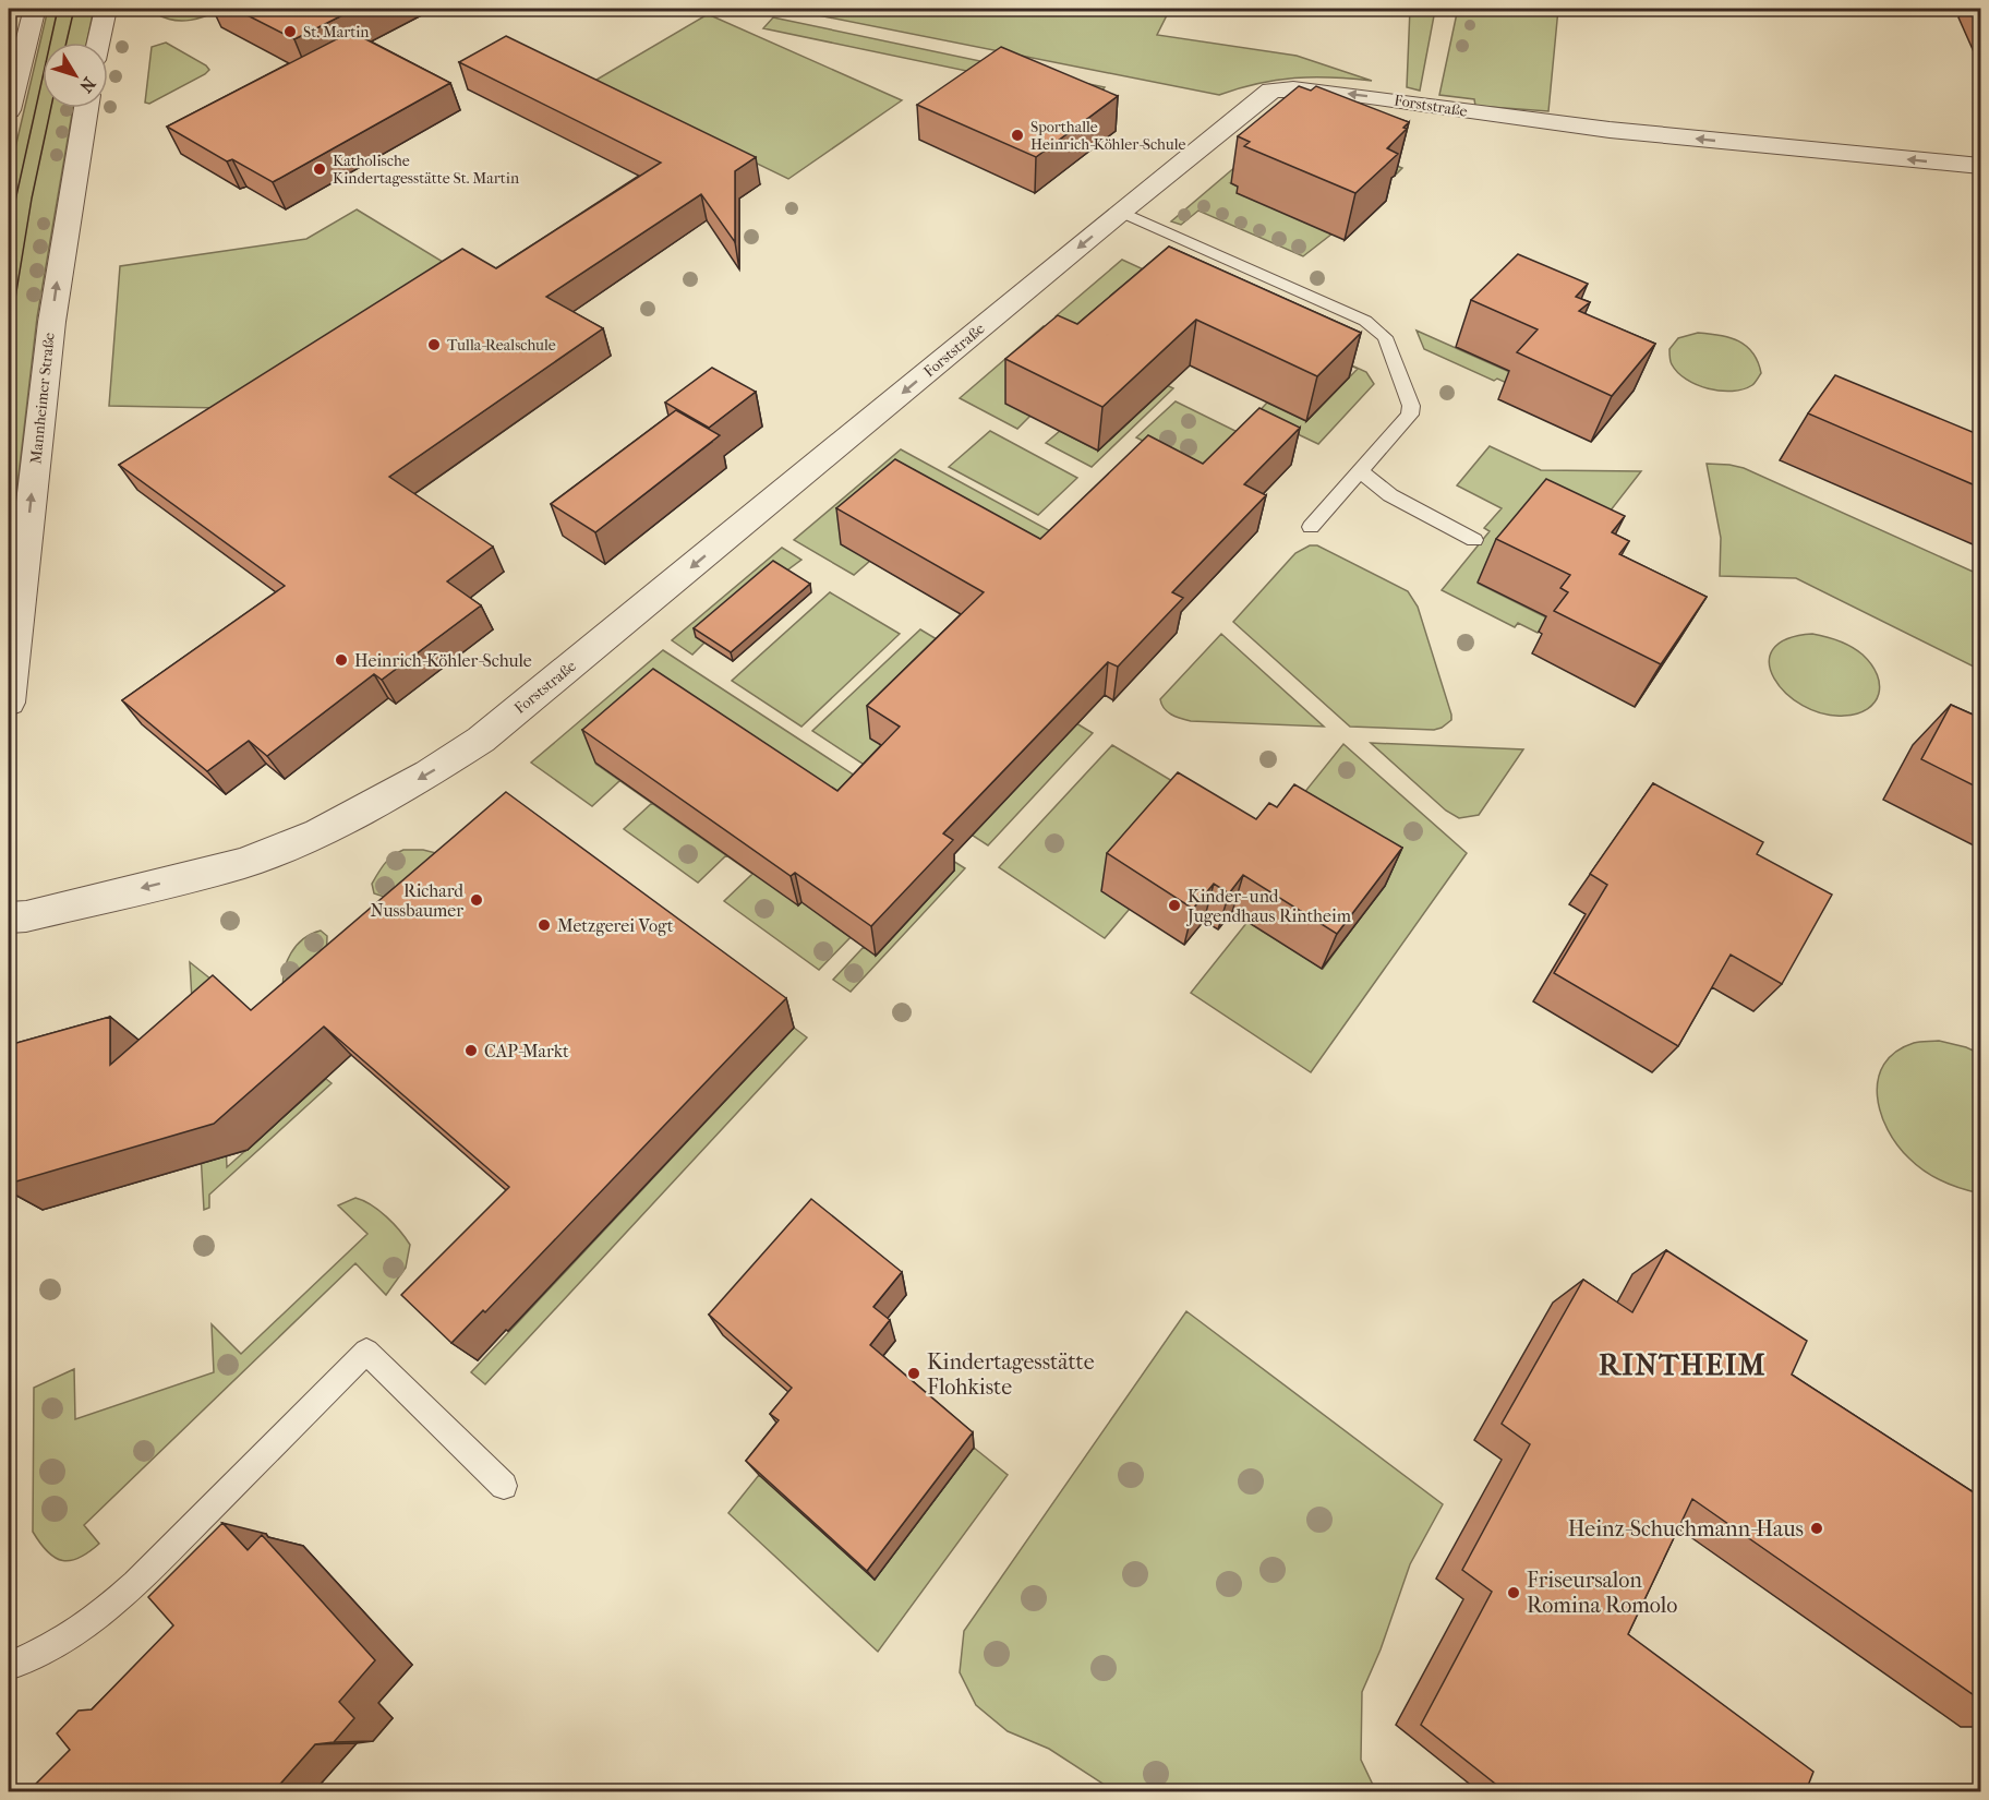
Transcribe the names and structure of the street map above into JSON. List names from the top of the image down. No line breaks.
{"streets":{"street":["Forststraße","Mannheimer Straße"]},"one_way":["Forststraße","Mannheimer Straße"],"districts":["RINTHEIM"],"places":["St. Martin","Sporthalle Heinrich-Köhler-Schule","Katholische Kindertagesstätte St. Martin","Tulla-Realschule","Heinrich-Köhler-Schule","Richard Nussbaumer","Kinder- und Jugendhaus Rintheim","Metzgerei Vogt","CAP-Markt","Kindertagesstätte Flohkiste","Heinz-Schuchmann-Haus","Friseursalon Romina Romolo"],"north":"bottom right"}
